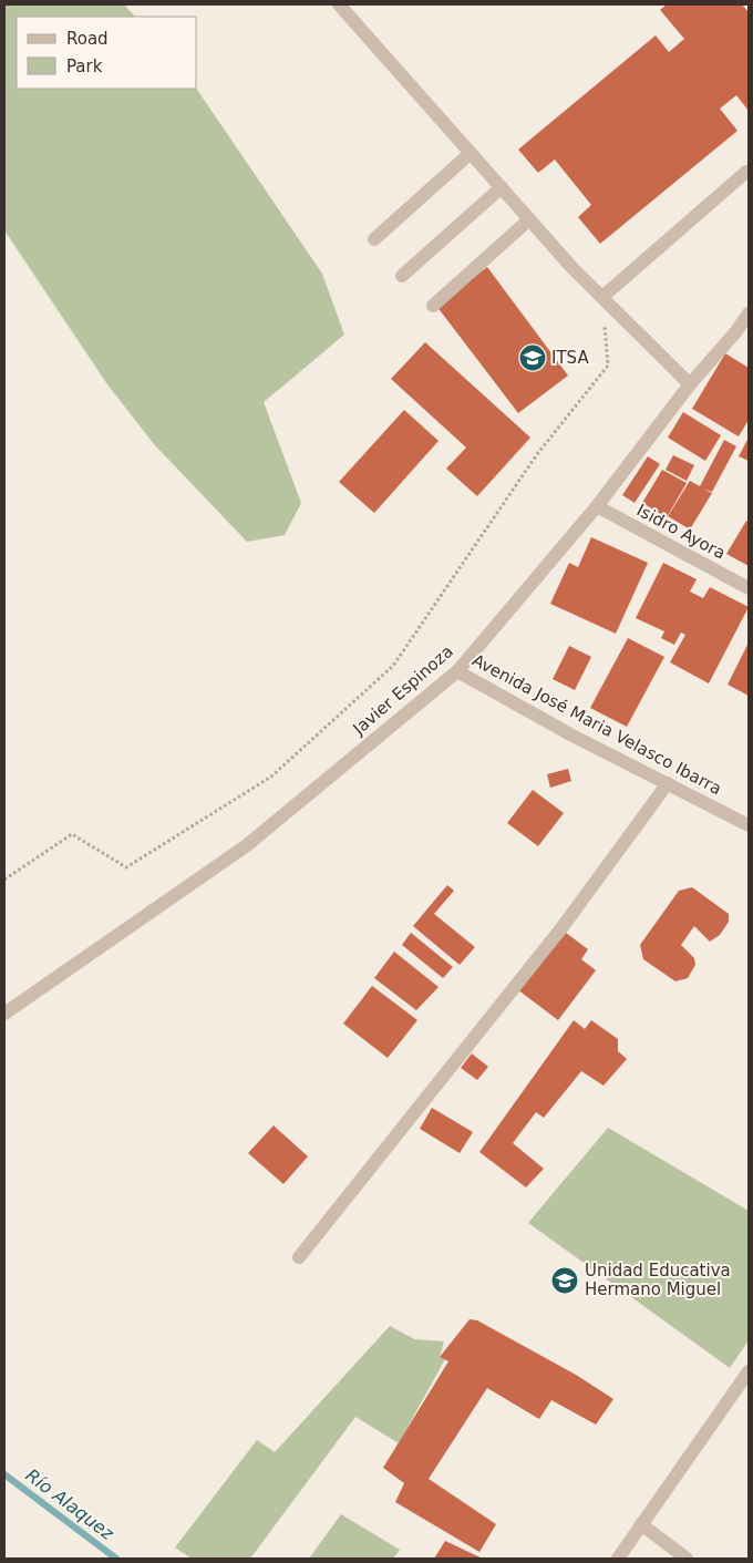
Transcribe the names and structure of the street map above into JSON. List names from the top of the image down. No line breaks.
{"streets":{"street":["Isidro Ayora","Javier Espinoza","Avenida José Maria Velasco Ibarra"]},"crossings":[["Isidro Ayora","Javier Espinoza"],["Javier Espinoza","Avenida José Maria Velasco Ibarra"]],"water":["Río Alaquez"],"places":{"school or university":["ITSA","Unidad Educativa Hermano Miguel"]},"legend":["Road","Park"]}
